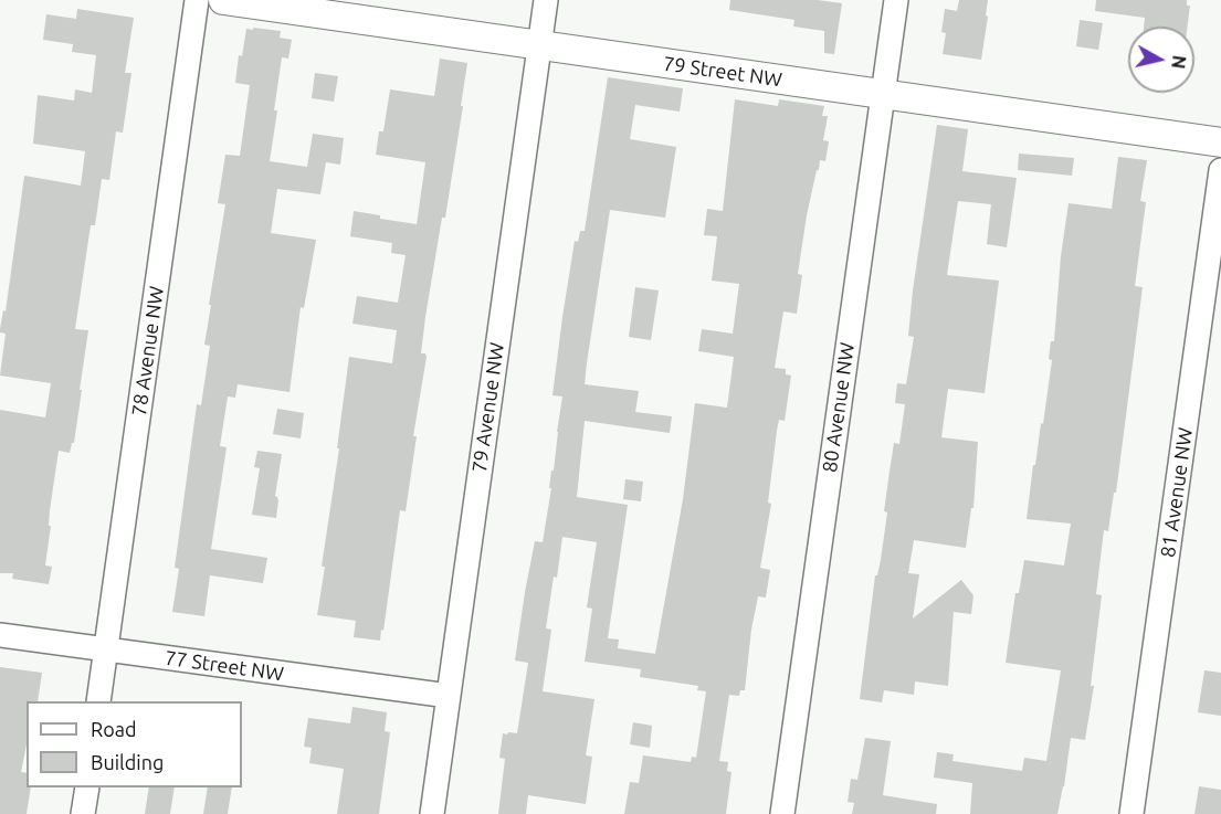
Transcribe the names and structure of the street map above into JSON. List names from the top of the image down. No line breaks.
{"streets":{"street":["79 Street NW","78 Avenue NW","79 Avenue NW","80 Avenue NW","81 Avenue NW","77 Street NW"]},"crossings":[["79 Street NW","79 Avenue NW"],["79 Street NW","80 Avenue NW"],["78 Avenue NW","77 Street NW"],["79 Avenue NW","77 Street NW"]],"legend":["Road","Building"],"north":"right"}
